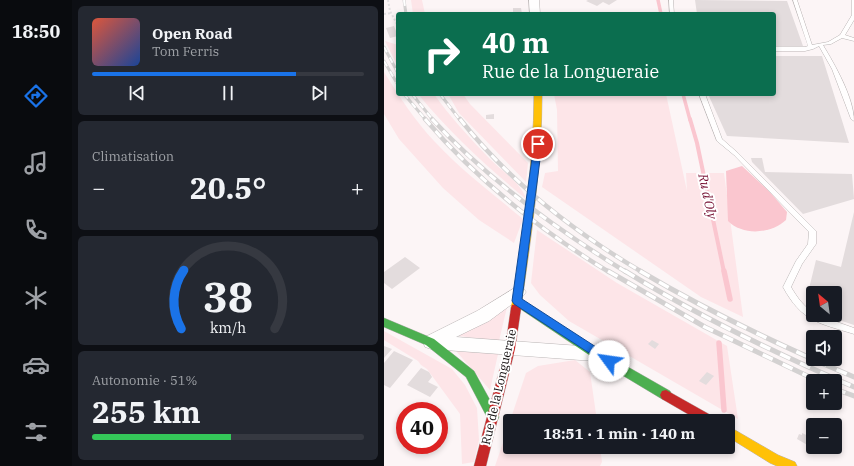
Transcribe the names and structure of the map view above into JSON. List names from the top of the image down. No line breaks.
{"streets":{"street":["Rue de la Longueraie"]},"water":["Ru d'Oly"],"north":"top left","page":{"tabs":"18:50","turn":["40 m","Rue de la Longueraie"],"song":["Open Road","Tom Ferris"],"tile":["Climatisation",["Autonomie · 51%","255 km"]],"heat":["−","20.5°","+"],"map_buttons":["+","−"],"limit":"40","trip":"18:51 · 1 min · 140 m","gauge":["38","km/h"]}}
